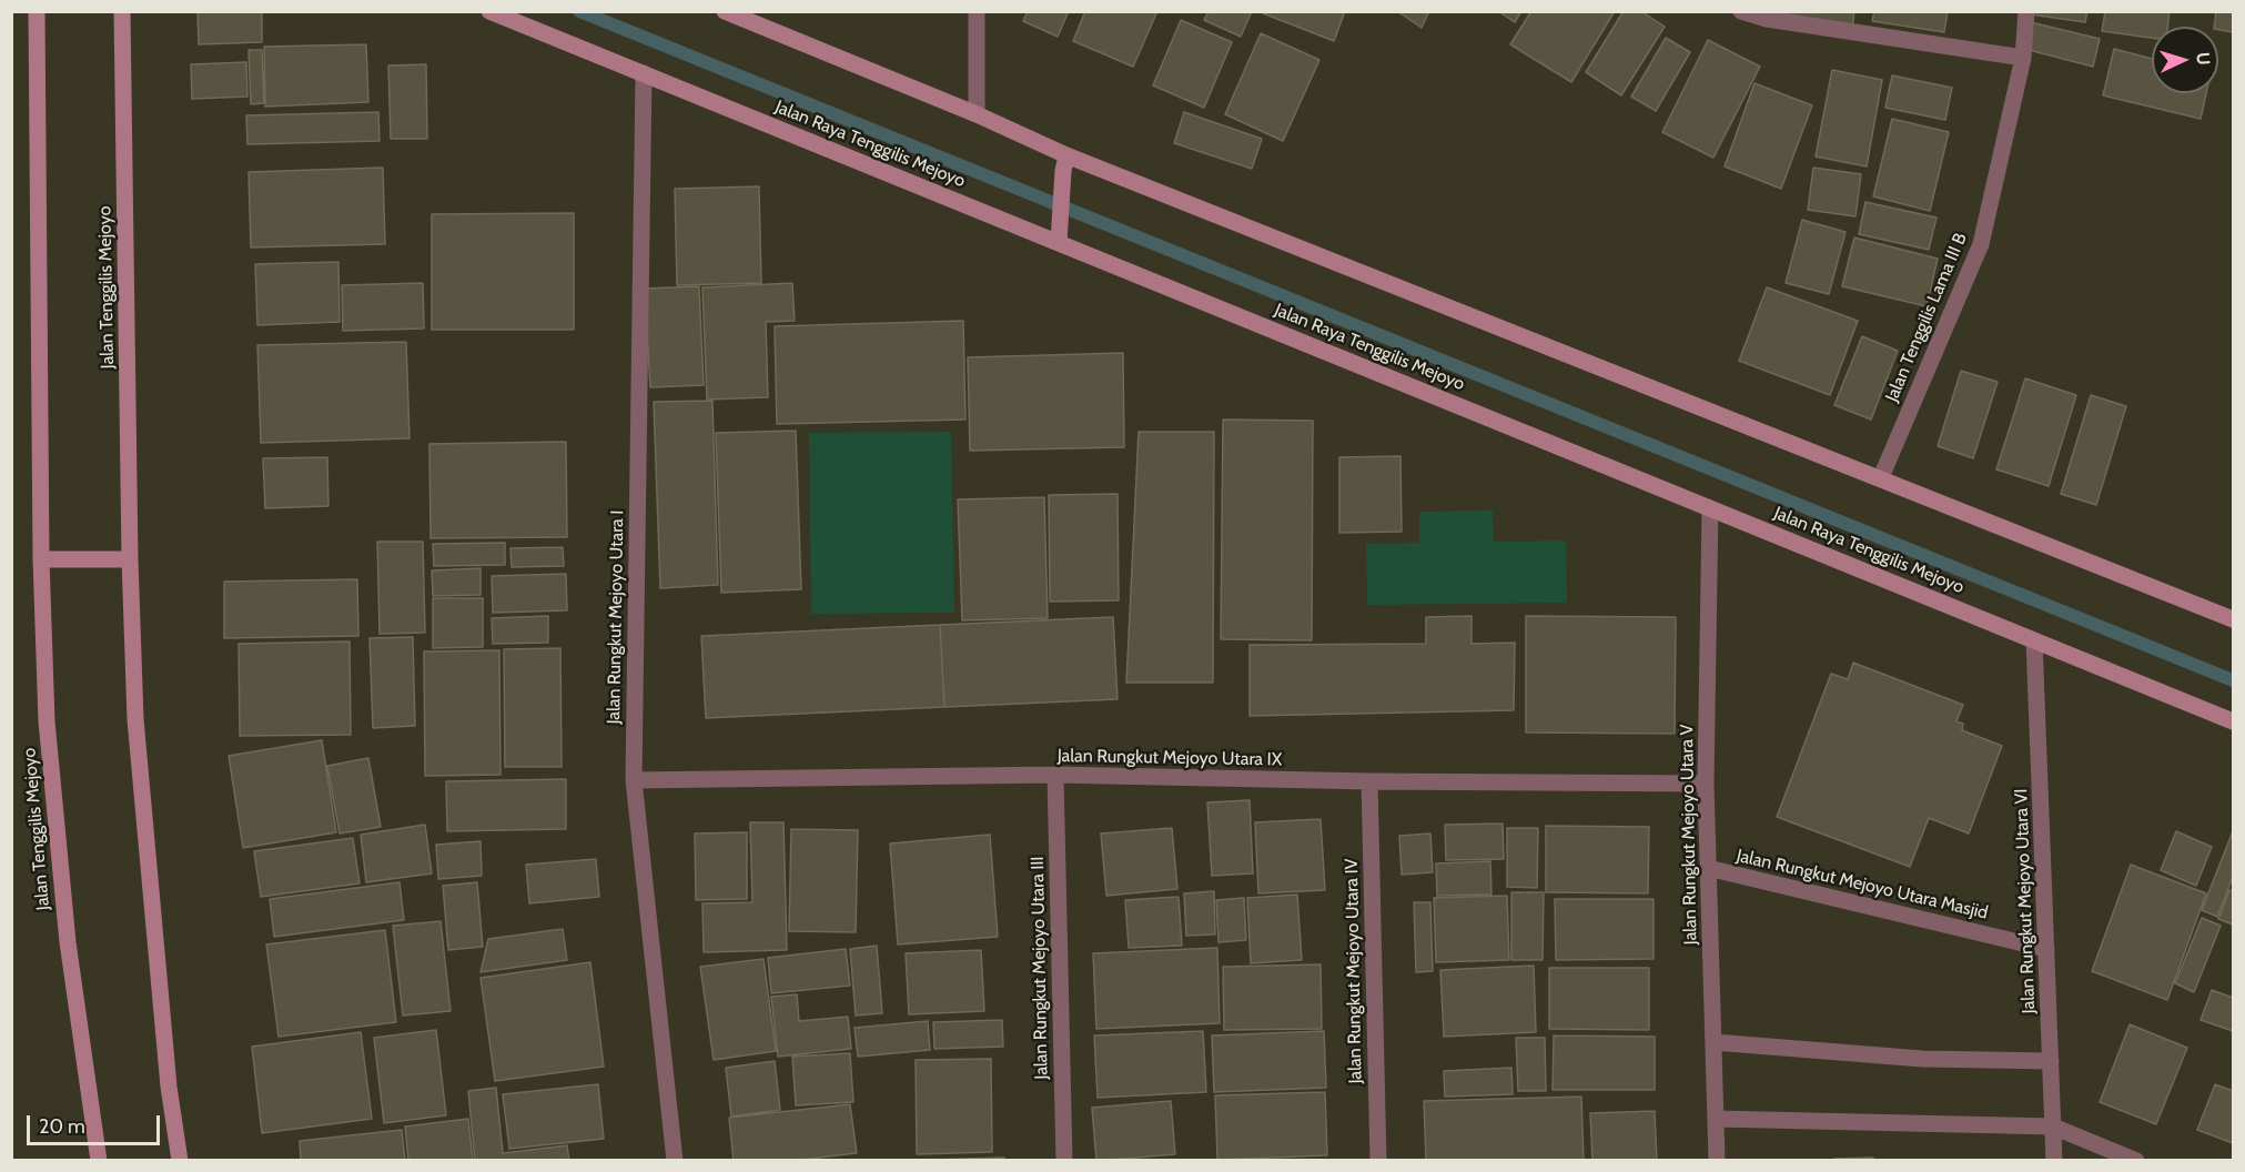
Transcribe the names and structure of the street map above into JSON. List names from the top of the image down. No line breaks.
{"streets":{"street":["Jalan Raya Tenggilis Mejoyo","Jalan Tenggilis Mejoyo","Jalan Tenggilis Lama III B","Jalan Rungkut Mejoyo Utara I","Jalan Rungkut Mejoyo Utara IX","Jalan Rungkut Mejoyo Utara V","Jalan Rungkut Mejoyo Utara Masjid","Jalan Rungkut Mejoyo Utara VI","Jalan Rungkut Mejoyo Utara III","Jalan Rungkut Mejoyo Utara IV"]},"crossings":[["Jalan Raya Tenggilis Mejoyo","Jalan Rungkut Mejoyo Utara I"],["Jalan Raya Tenggilis Mejoyo","Jalan Rungkut Mejoyo Utara V"],["Jalan Raya Tenggilis Mejoyo","Jalan Rungkut Mejoyo Utara VI"],["Jalan Rungkut Mejoyo Utara I","Jalan Rungkut Mejoyo Utara IX"],["Jalan Rungkut Mejoyo Utara IX","Jalan Rungkut Mejoyo Utara V"],["Jalan Rungkut Mejoyo Utara IX","Jalan Rungkut Mejoyo Utara III"],["Jalan Rungkut Mejoyo Utara IX","Jalan Rungkut Mejoyo Utara IV"],["Jalan Rungkut Mejoyo Utara V","Jalan Rungkut Mejoyo Utara Masjid"],["Jalan Rungkut Mejoyo Utara Masjid","Jalan Rungkut Mejoyo Utara VI"]],"scale_bar":"20 m","north":"right"}
